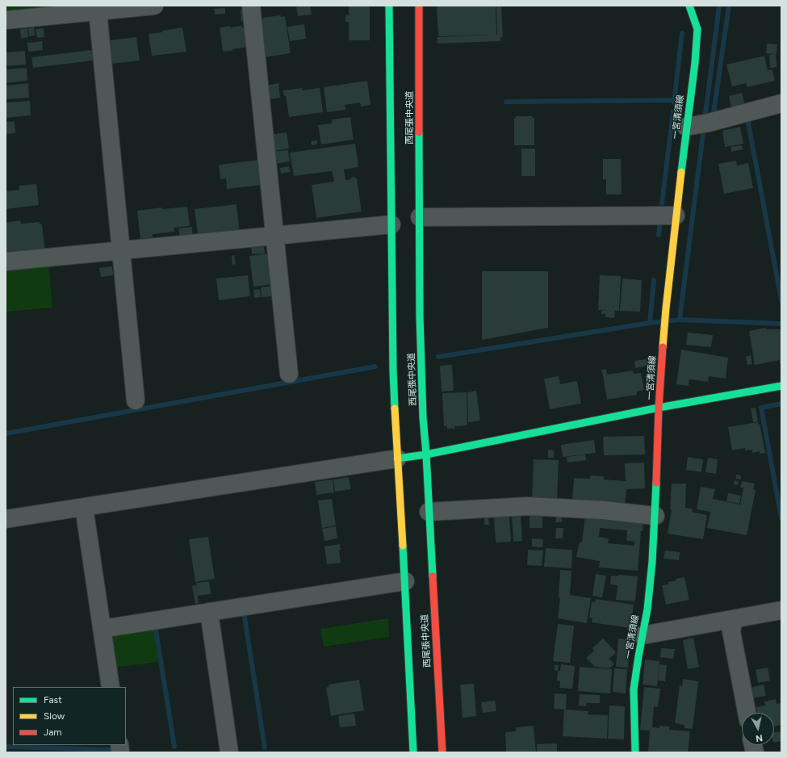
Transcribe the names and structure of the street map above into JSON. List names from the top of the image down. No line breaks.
{"streets":{"main road":["一宮清須線","西尾張中央道"]},"legend":["Fast","Slow","Jam"],"north":"bottom"}
